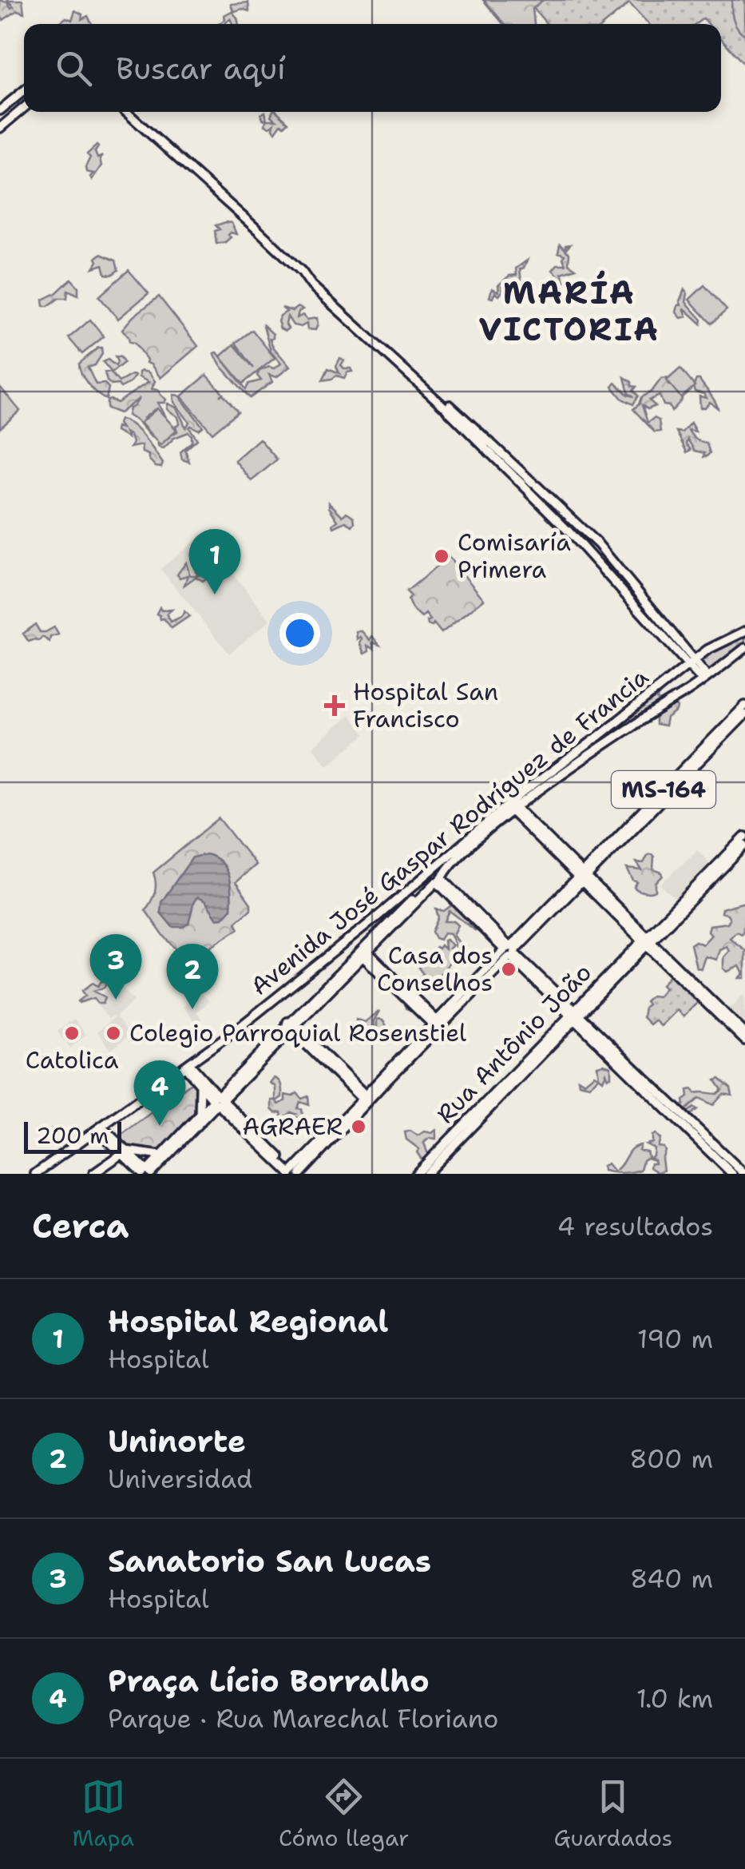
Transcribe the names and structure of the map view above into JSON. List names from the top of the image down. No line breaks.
{"streets":{"main road":["MS-164","Avenida José Gaspar Rodríguez de Francia","Rua Antônio João"]},"districts":["MARÍA VICTORIA"],"places":{"other":["Comisaría Primera","Casa dos Conselhos","Catolica","Colegio Parroquial Rosenstiel","AGRAER"],"health":["Hospital San Francisco"]},"scale_bar":"200 m","page":{"search":"Buscar aquí","pins":["1","3","2","4"],"scale":"200 m","heading":["Cerca","4 resultados"],"list":[{"mark":"1","name":"Hospital Regional","note":"Hospital","value":"190 m"},{"mark":"2","name":"Uninorte","note":"Universidad","value":"800 m"},{"mark":"3","name":"Sanatorio San Lucas","note":"Hospital","value":"840 m"},{"mark":"4","name":"Praça Lício Borralho","note":"Parque · Rua Marechal Floriano","value":"1.0 km"}],"nav":["Mapa","Cómo llegar","Guardados"]}}
